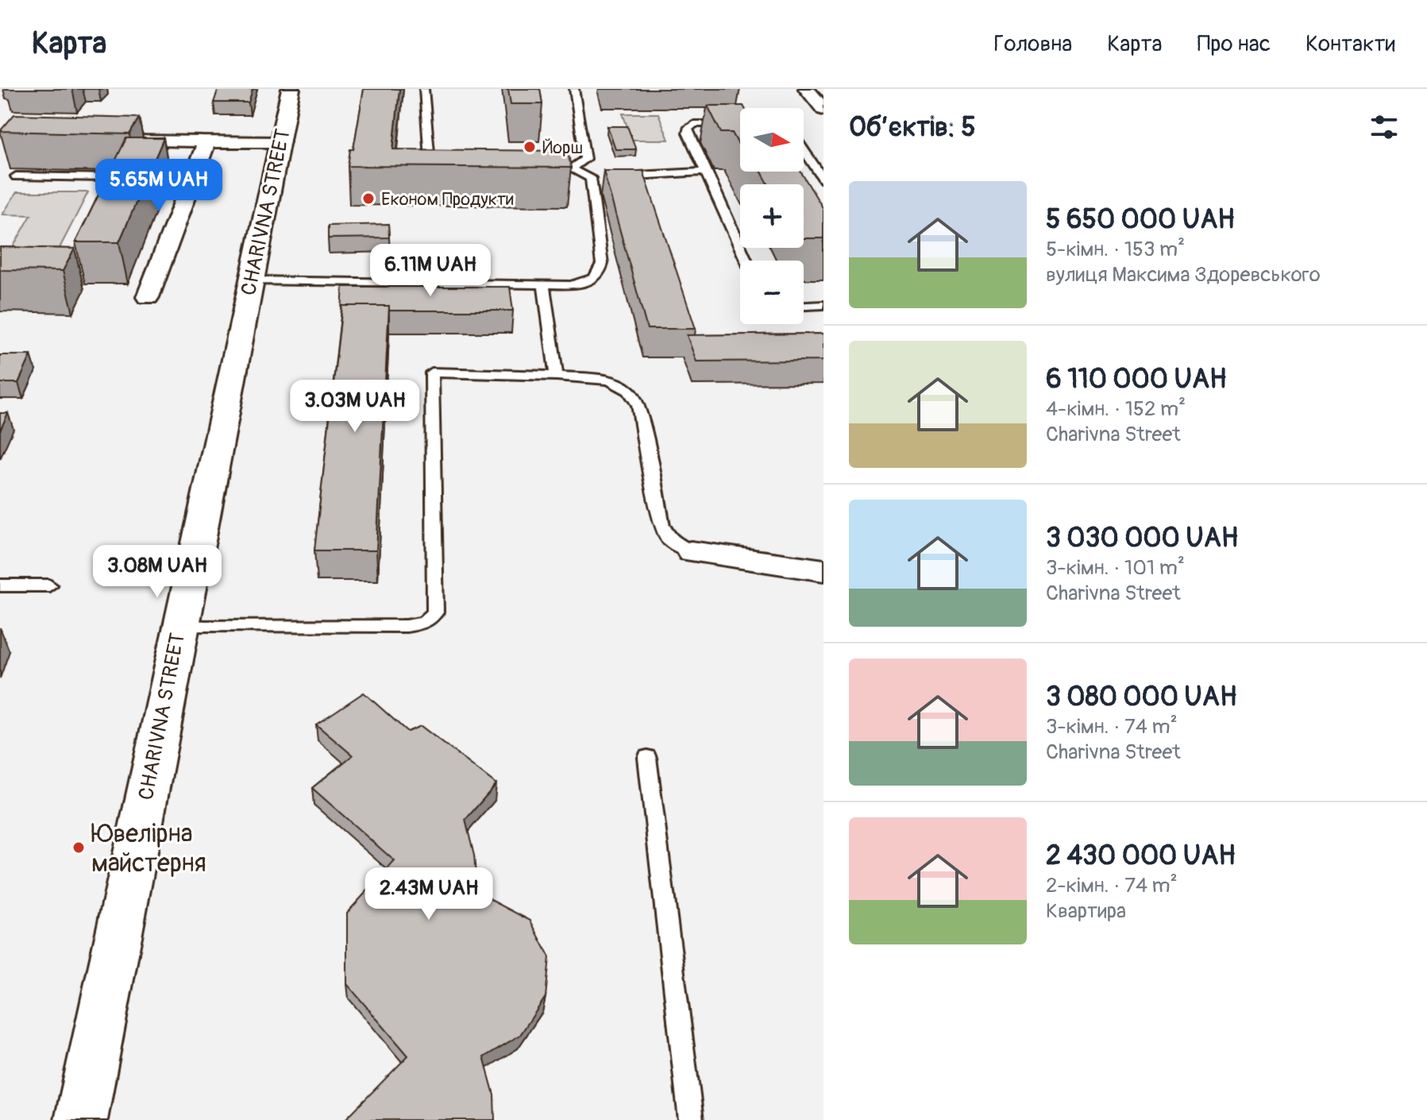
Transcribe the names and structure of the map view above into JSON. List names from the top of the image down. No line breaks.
{"streets":{"street":["CHARIVNA STREET"]},"places":["Йорш","Економ Продукти","Ювелірна майстерня"],"north":"right","page":{"header":"Карта","nav":["Головна","Карта","Про нас","Контакти"],"heading":"Об’єктів: 5","map_buttons":["+","−"],"price":["5.65M UAH","6.11M UAH","3.03M UAH","3.08M UAH","2.43M UAH"],"list":[{"name":"5 650 000 UAH","note":"5-кімн. · 153 m² · вулиця Максима Здоревського"},{"name":"6 110 000 UAH","note":"4-кімн. · 152 m² · Charivna Street"},{"name":"3 030 000 UAH","note":"3-кімн. · 101 m² · Charivna Street"},{"name":"3 080 000 UAH","note":"3-кімн. · 74 m² · Charivna Street"},{"name":"2 430 000 UAH","note":"2-кімн. · 74 m² · Квартира"}]}}
